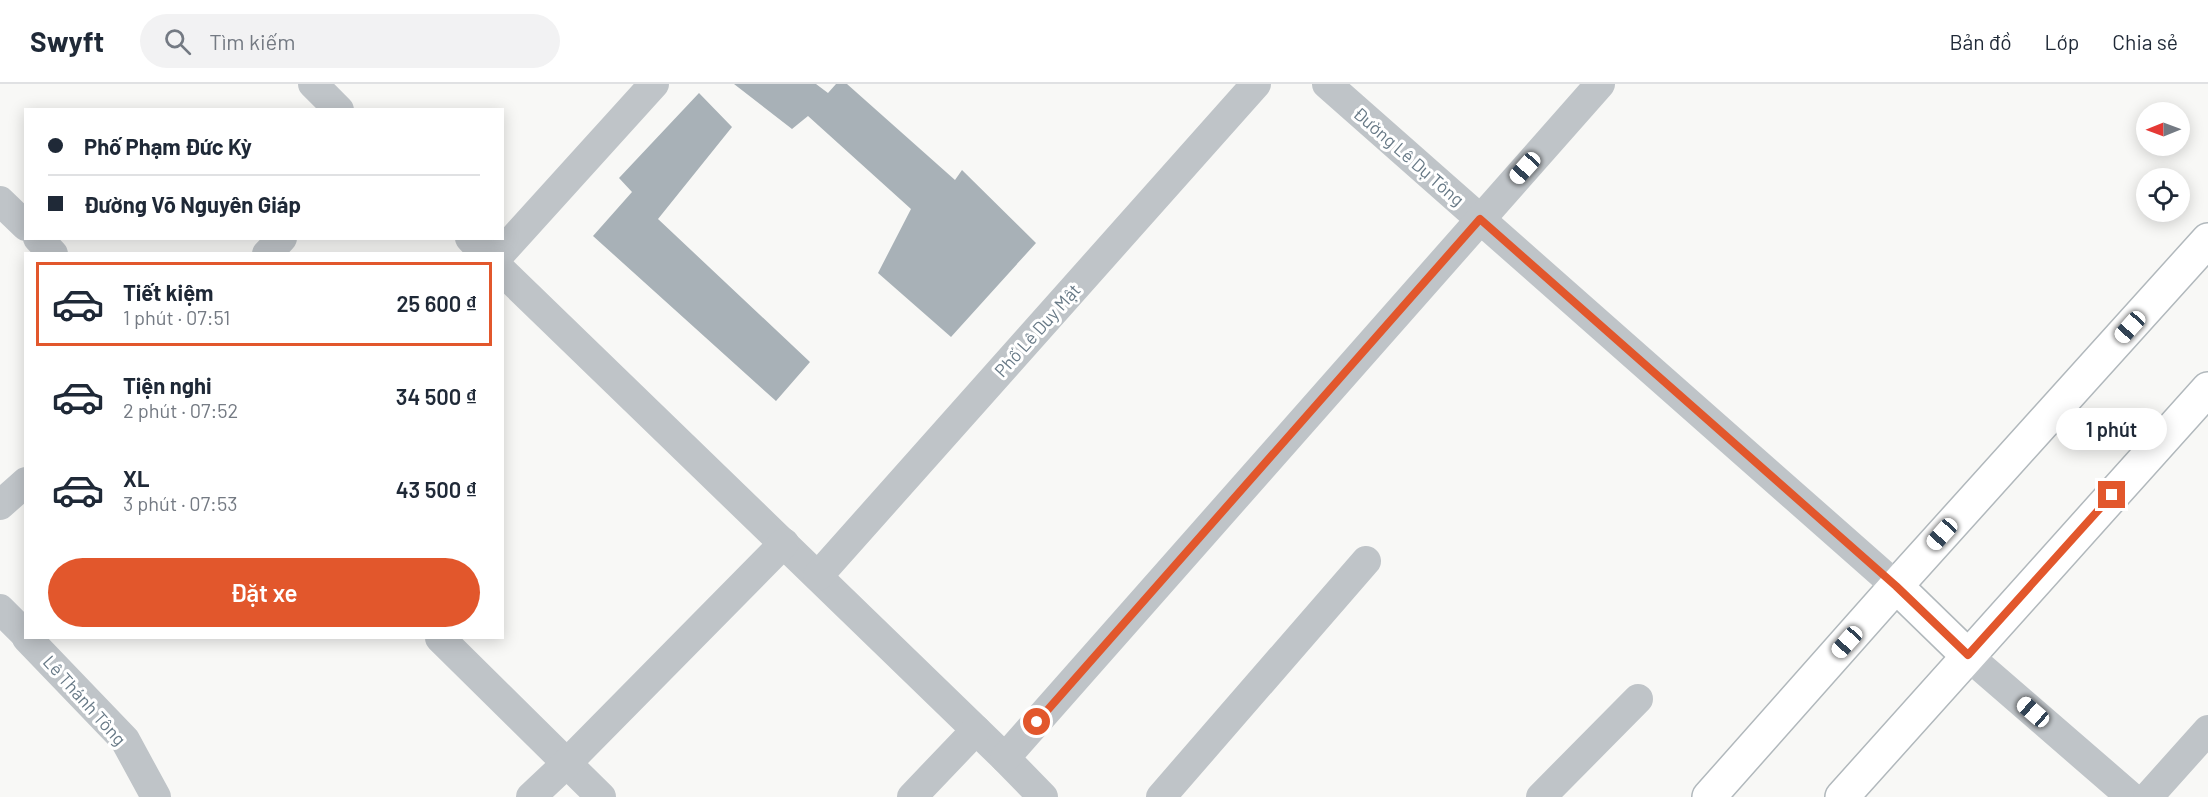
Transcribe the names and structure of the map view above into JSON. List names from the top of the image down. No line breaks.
{"streets":{"street":["Đường Lê Dụ Tông","Phố Lê Duy Mật","Lê Thánh Tông"]},"north":"left","page":{"header":"Swyft","search":"Tìm kiếm","nav":["Bản đồ","Lớp","Chia sẻ"],"banner":["Phố Phạm Đức Kỳ","Đường Võ Nguyên Giáp"],"list":[{"name":"Tiết kiệm","note":"1 phút · 07:51","value":"25 600 ₫"},{"name":"Tiện nghi","note":"2 phút · 07:52","value":"34 500 ₫"},{"name":"XL","note":"3 phút · 07:53","value":"43 500 ₫"}],"bubble":"1 phút","buttons":"Đặt xe"}}
